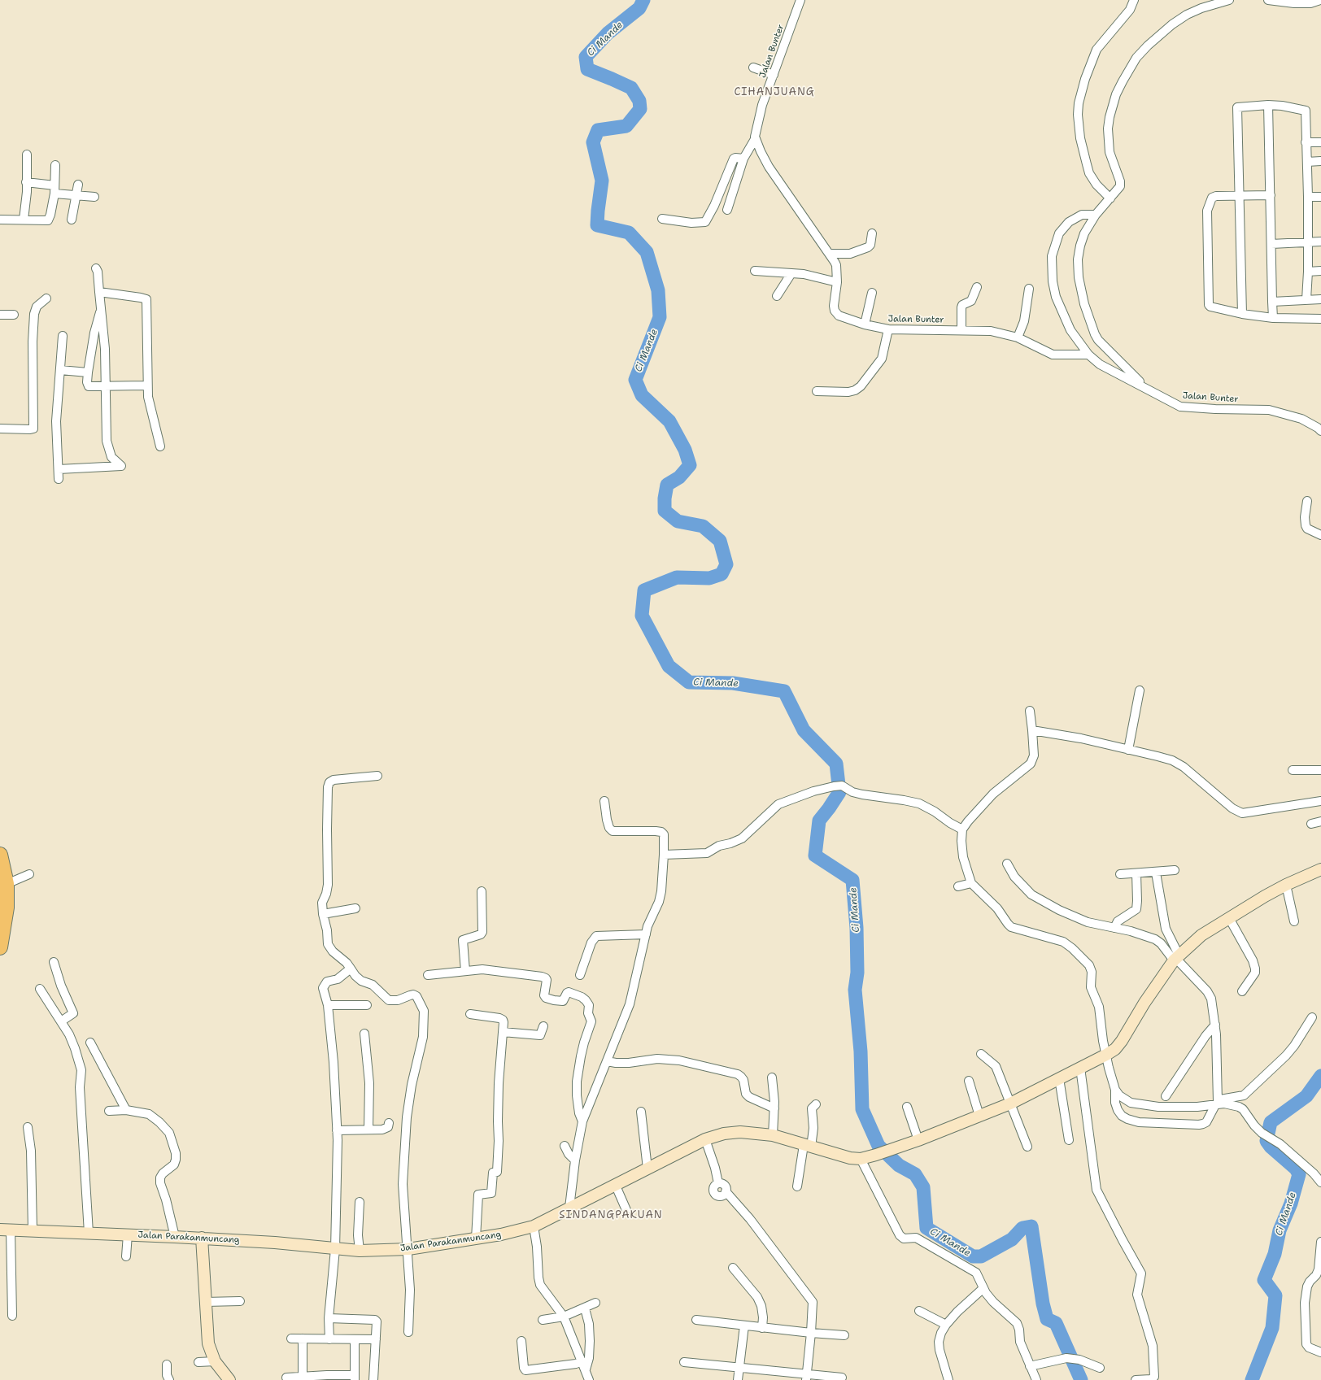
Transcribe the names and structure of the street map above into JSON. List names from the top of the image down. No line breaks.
{"streets":{"main road":["Jalan Parakanmuncang"],"street":["Jalan Bunter"]},"districts":["CIHANJUANG","SINDANGPAKUAN"],"water":["Ci Mande"]}
